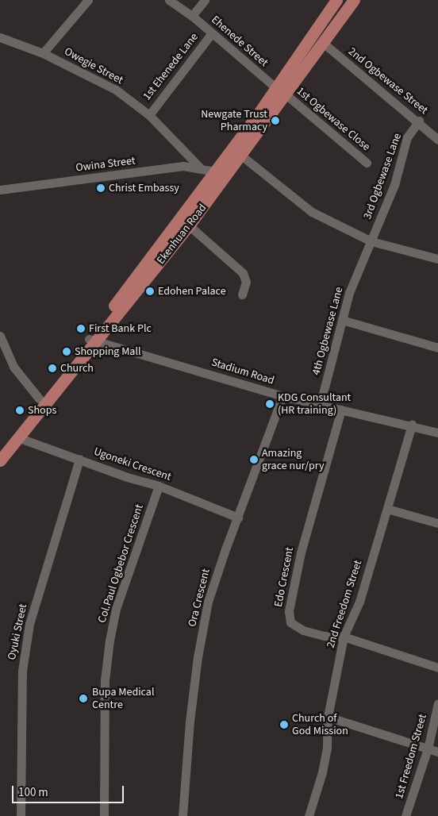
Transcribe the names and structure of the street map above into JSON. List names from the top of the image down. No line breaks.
{"streets":{"main road":["Ekenhuan Road"],"street":["Ehenede Street","Owegie Street","1st Ehenede Lane","2nd Ogbewase Street","1st Ogbewase Close","Owina Street","3rd Ogbewase Lane","4th Ogbewase Lane","Stadium Road","Ugoneki Crescent","Col.Paul Ogbebor Crescent","Edo Crescent","Ora Crescent","2nd Freedom Street","Oyuki Street","1st Freedom Street"]},"crossings":[["Ehenede Street","1st Ehenede Lane"],["Ehenede Street","1st Ogbewase Close"],["Ehenede Street","Ekenhuan Road"],["Owegie Street","1st Ehenede Lane"],["Owegie Street","Owina Street"],["2nd Ogbewase Street","3rd Ogbewase Lane"],["2nd Ogbewase Street","Ekenhuan Road"],["1st Ogbewase Close","Ekenhuan Road"],["Owina Street","Ekenhuan Road"],["3rd Ogbewase Lane","4th Ogbewase Lane"],["Ekenhuan Road","Stadium Road"],["Ekenhuan Road","Ugoneki Crescent"],["4th Ogbewase Lane","Stadium Road"],["Stadium Road","Edo Crescent"],["Stadium Road","Ora Crescent"],["Stadium Road","2nd Freedom Street"],["Ugoneki Crescent","Col.Paul Ogbebor Crescent"],["Ugoneki Crescent","Ora Crescent"],["Ugoneki Crescent","Oyuki Street"],["Edo Crescent","2nd Freedom Street"]],"places":["Newgate Trust Pharmacy","Christ Embassy","Edohen Palace","First Bank Plc","Shopping Mall","Church","KDG Consultant (HR training)","Shops","Amazing grace nur/pry","Bupa Medical Centre","Church of God Mission"],"scale_bar":"100 m"}
